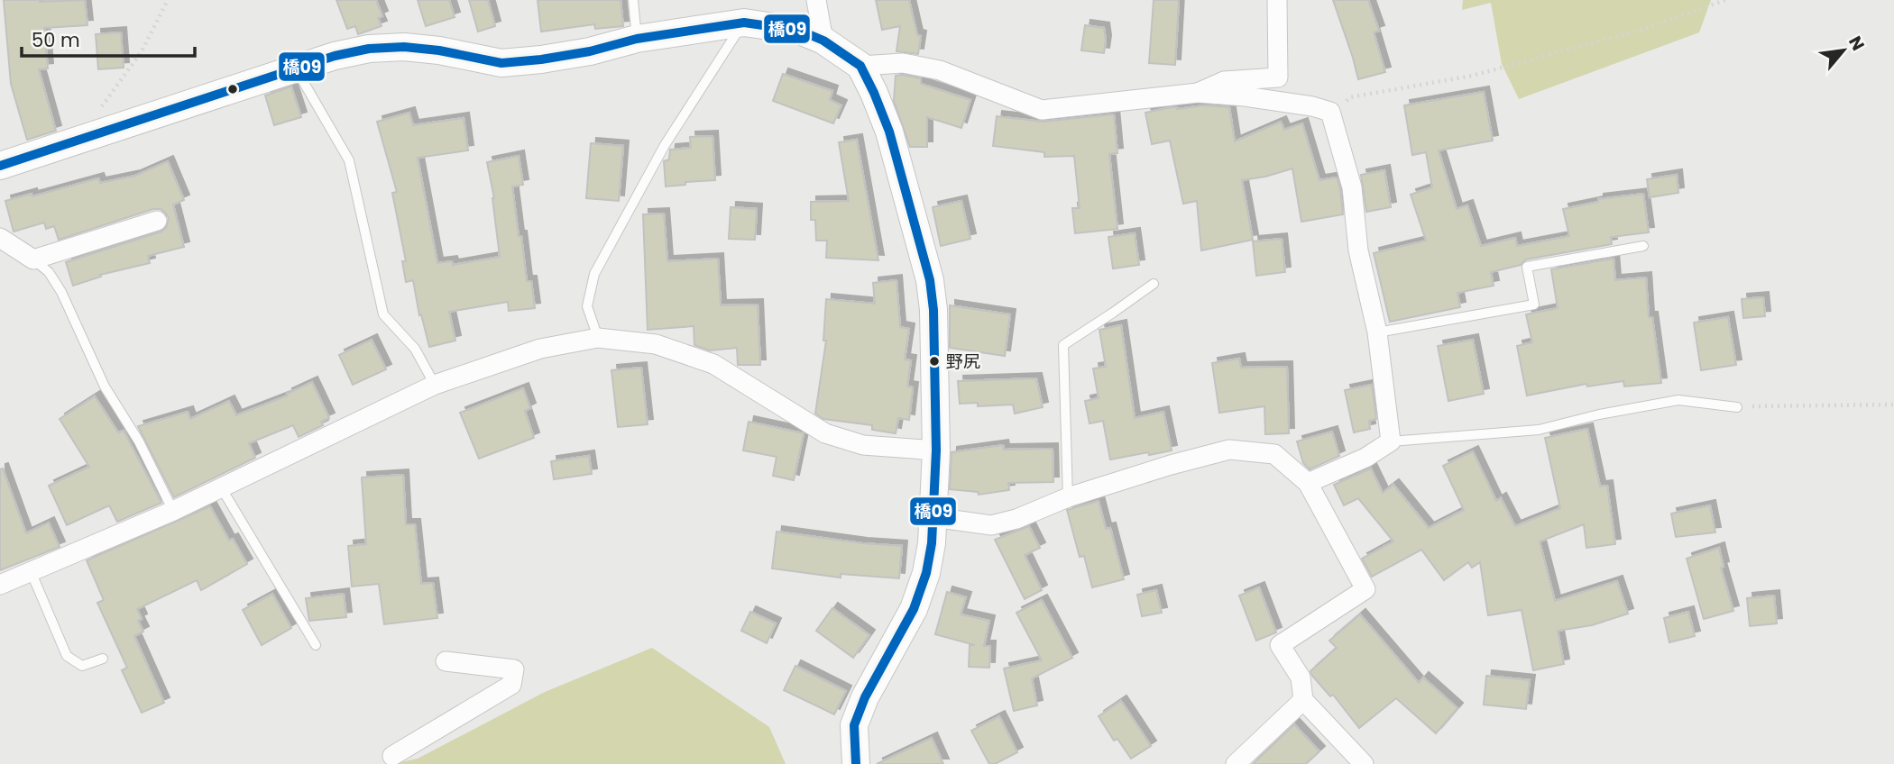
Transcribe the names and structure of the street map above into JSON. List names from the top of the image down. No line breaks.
{"places":["野尻"],"lines":["transit line 橋09"],"scale_bar":"50 m","north":"top right"}
